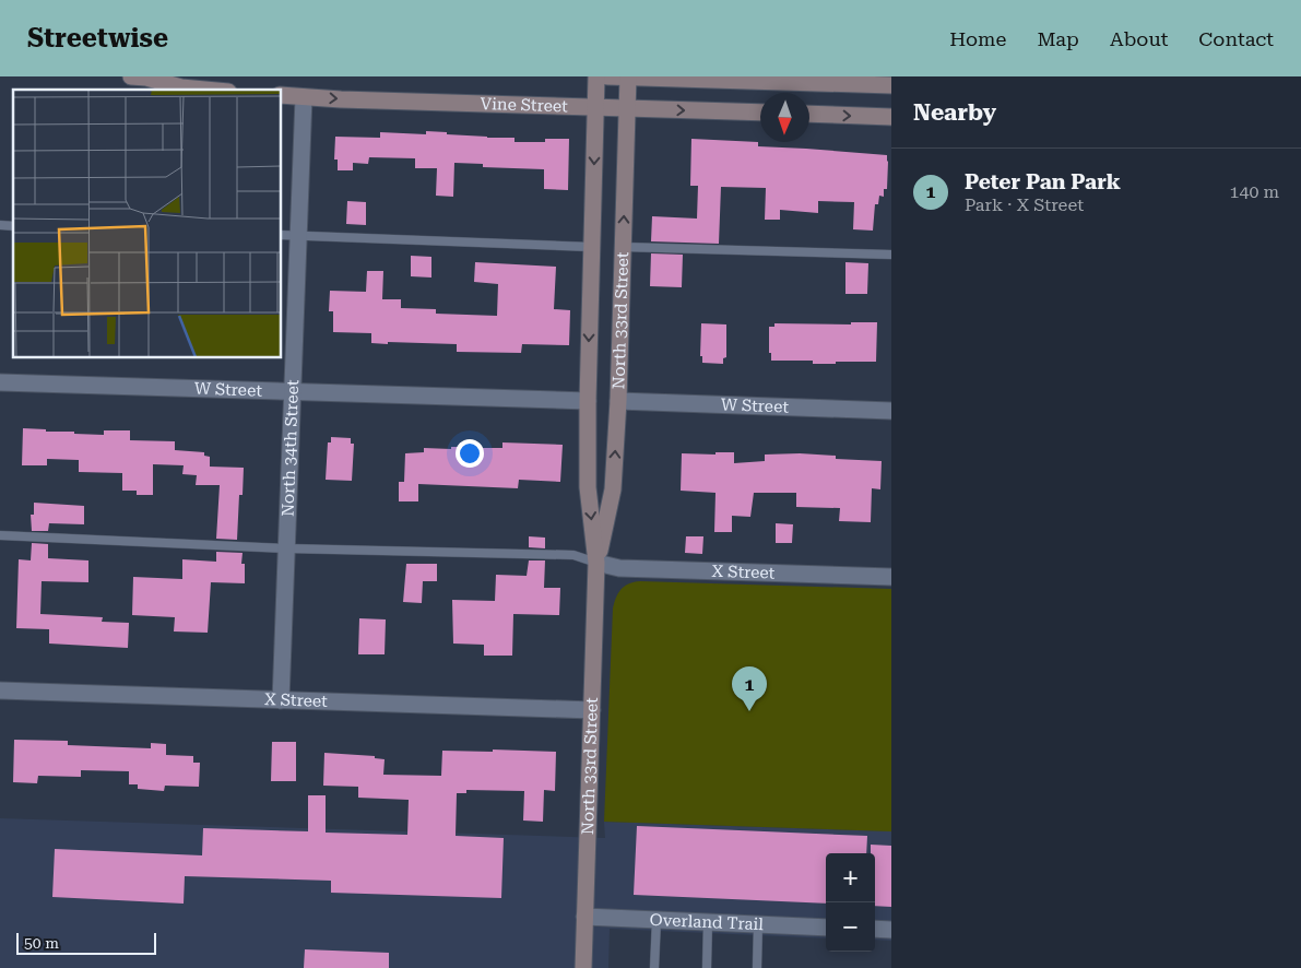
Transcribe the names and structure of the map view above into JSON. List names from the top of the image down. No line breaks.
{"streets":{"main road":["Vine Street","North 33rd Street"],"street":["W Street","North 34th Street","X Street","Overland Trail"]},"crossings":[["Vine Street","North 33rd Street"],["Vine Street","North 34th Street"],["North 33rd Street","W Street"],["North 33rd Street","X Street"],["North 33rd Street","Overland Trail"],["W Street","North 34th Street"],["North 34th Street","X Street"]],"scale_bar":"50 m","north":"bottom","page":{"header":"Streetwise","nav":["Home","Map","About","Contact"],"heading":"Nearby","list":[{"mark":"1","name":"Peter Pan Park","note":"Park · X Street","value":"140 m"}],"pins":"1","map_buttons":["+","−"],"scale":"50 m"}}
